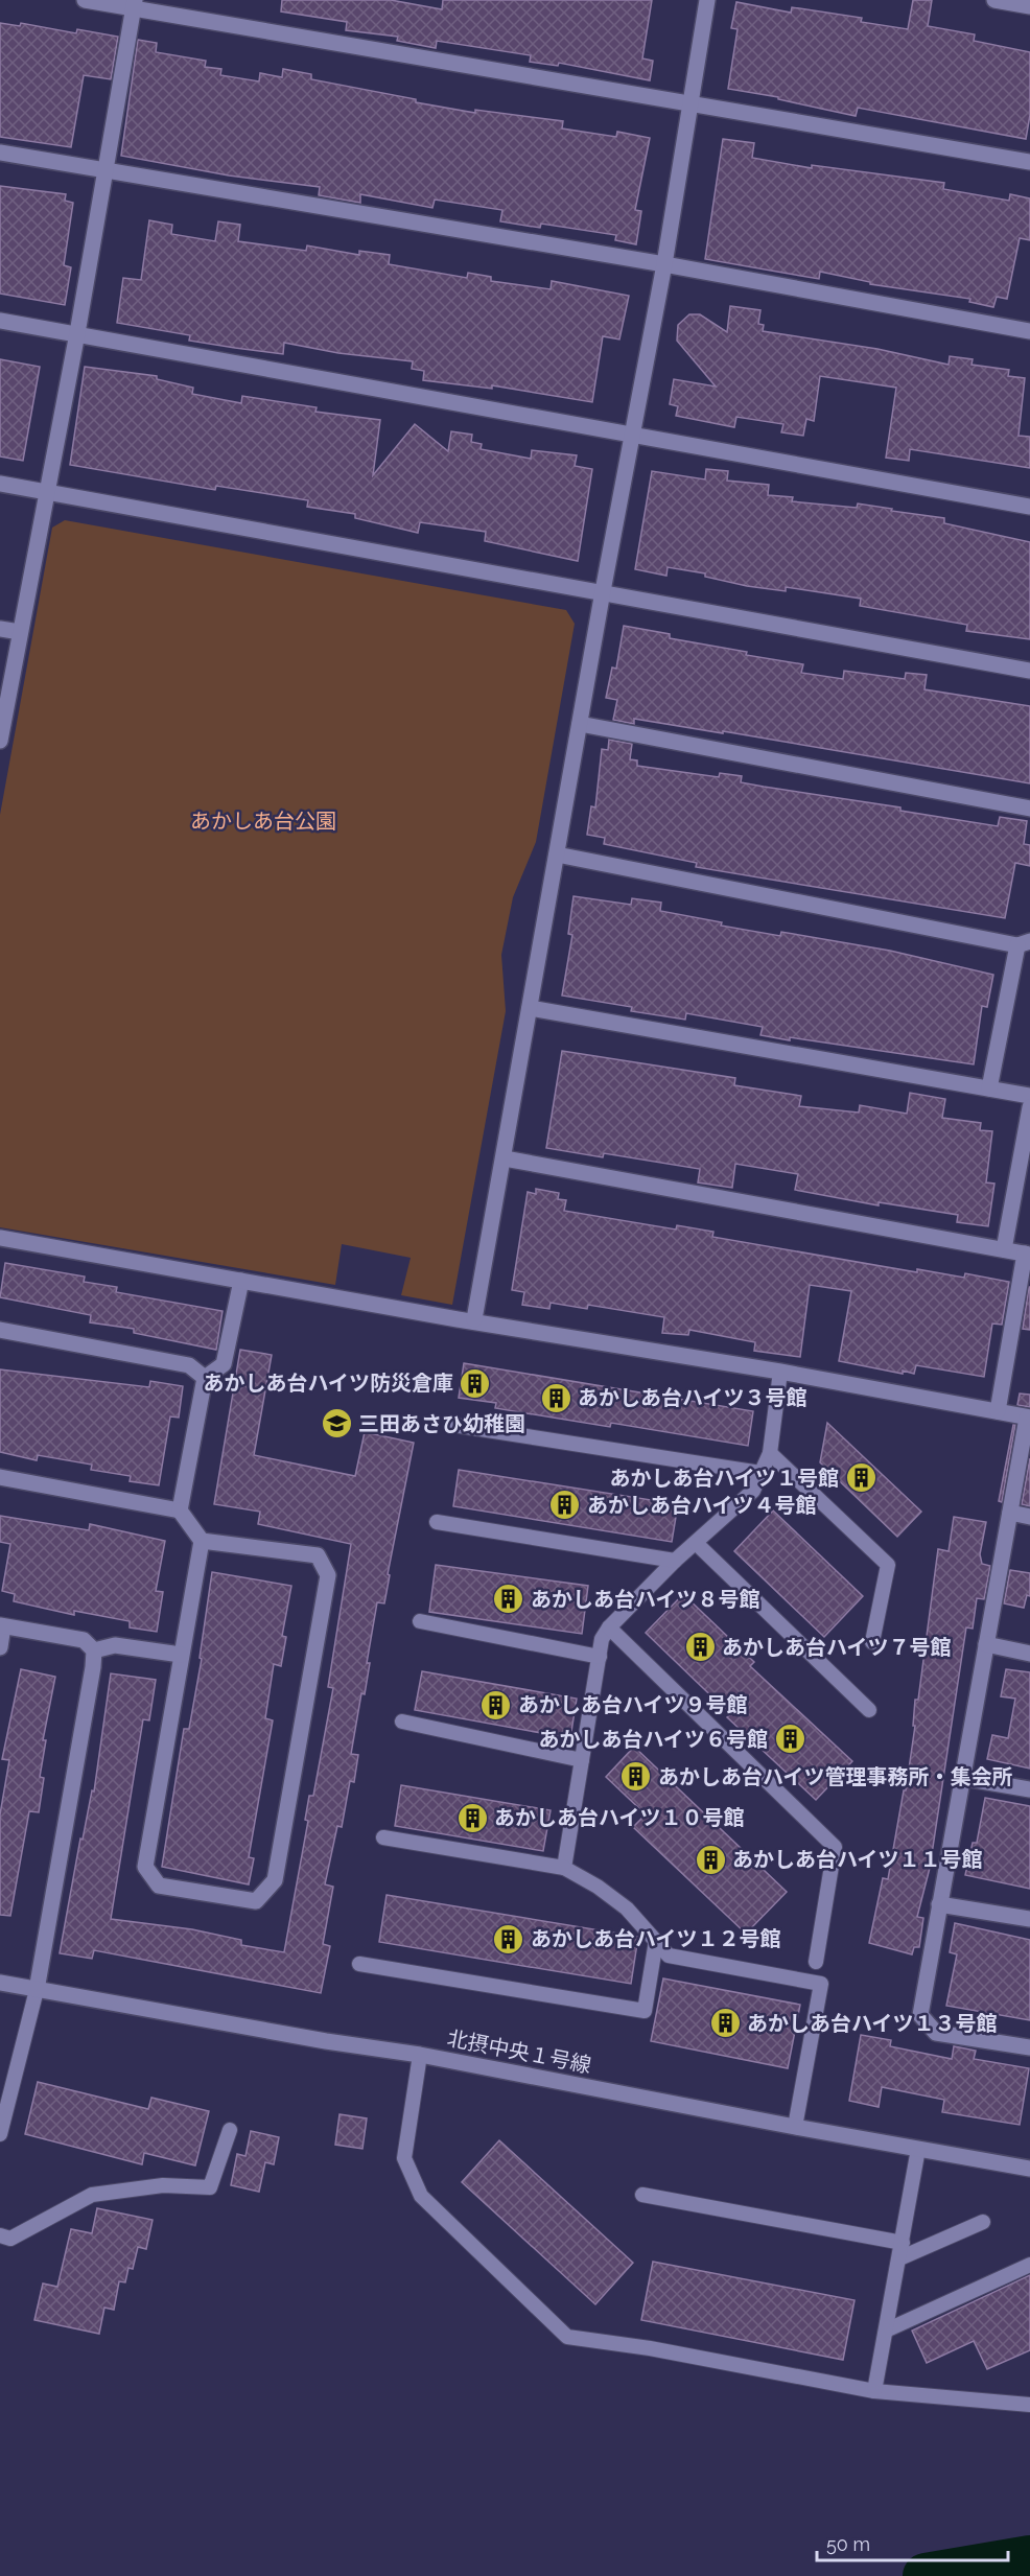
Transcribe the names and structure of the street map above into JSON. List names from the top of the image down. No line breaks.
{"streets":{"street":["北摂中央１号線"]},"parks":["あかしあ台公園"],"places":{"building":["あかしあ台ハイツ防災倉庫","あかしあ台ハイツ３号館","あかしあ台ハイツ１号館","あかしあ台ハイツ４号館","あかしあ台ハイツ８号館","あかしあ台ハイツ７号館","あかしあ台ハイツ９号館","あかしあ台ハイツ６号館","あかしあ台ハイツ管理事務所・集会所","あかしあ台ハイツ１０号館","あかしあ台ハイツ１１号館","あかしあ台ハイツ１２号館","あかしあ台ハイツ１３号館"],"school or university":["三田あさひ幼稚園"]},"scale_bar":"50 m"}
